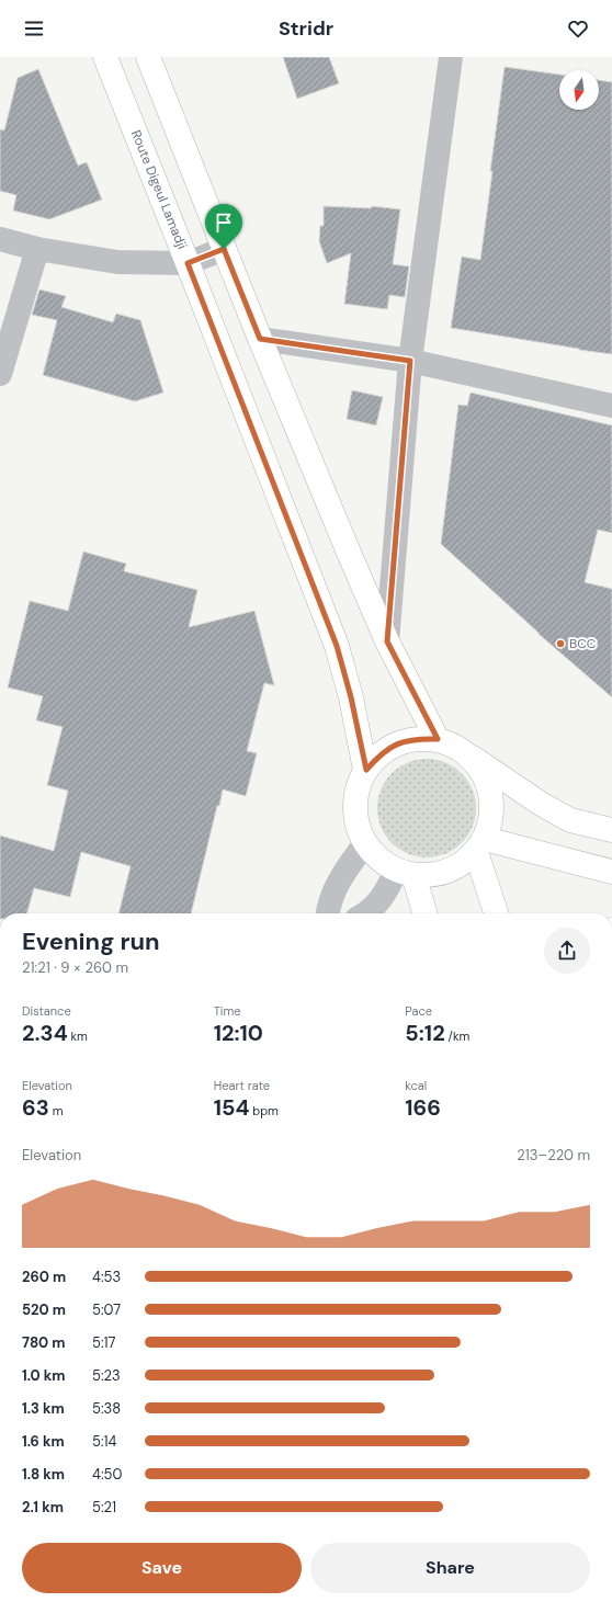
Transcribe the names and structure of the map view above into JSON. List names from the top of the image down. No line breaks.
{"streets":{"main road":["Route Digeul Lamadji"]},"places":["BCC"],"north":"bottom","page":{"header":"Stridr","heading":["Evening run","21:21 · 9 × 260 m"],"stats":[["Distance","2.34 km"],["Time","12:10"],["Pace","5:12 /km"],["Elevation","63 m"],["Heart rate","154 bpm"],["kcal","166"]],"chart":["Elevation","213–220 m"],"list":[{"name":"260 m","note":"4:53"},{"name":"520 m","note":"5:07"},{"name":"780 m","note":"5:17"},{"name":"1.0 km","note":"5:23"},{"name":"1.3 km","note":"5:38"},{"name":"1.6 km","note":"5:14"},{"name":"1.8 km","note":"4:50"},{"name":"2.1 km","note":"5:21"}],"buttons":["Save","Share"]}}
